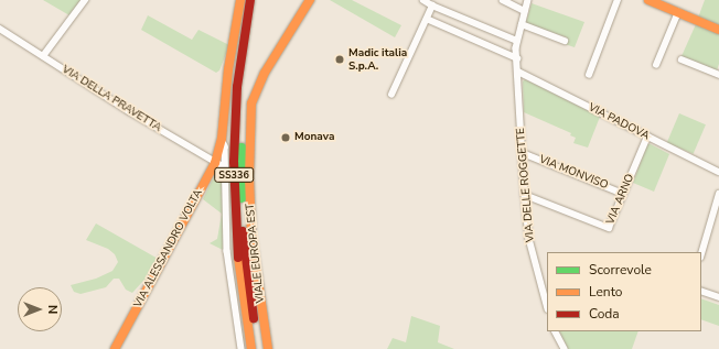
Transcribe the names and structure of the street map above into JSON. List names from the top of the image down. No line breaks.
{"streets":{"main road":["SS336","VIA ALESSANDRO VOLTA","VIALE EUROPA EST"],"street":["VIA DELLA PRAVETTA","VIA PADOVA","VIA MONVISO","VIA DELLE ROGGETTE","VIA ARNO"]},"crossings":[["VIA DELLA PRAVETTA","VIA ALESSANDRO VOLTA"],["VIA PADOVA","VIA DELLE ROGGETTE"],["VIA PADOVA","VIA ARNO"],["VIA MONVISO","VIA DELLE ROGGETTE"],["VIA MONVISO","VIA ARNO"],["VIA DELLE ROGGETTE","VIA ARNO"]],"places":["Madic italia S.p.A.","Monava"],"legend":["Scorrevole","Lento","Coda"],"north":"right"}
